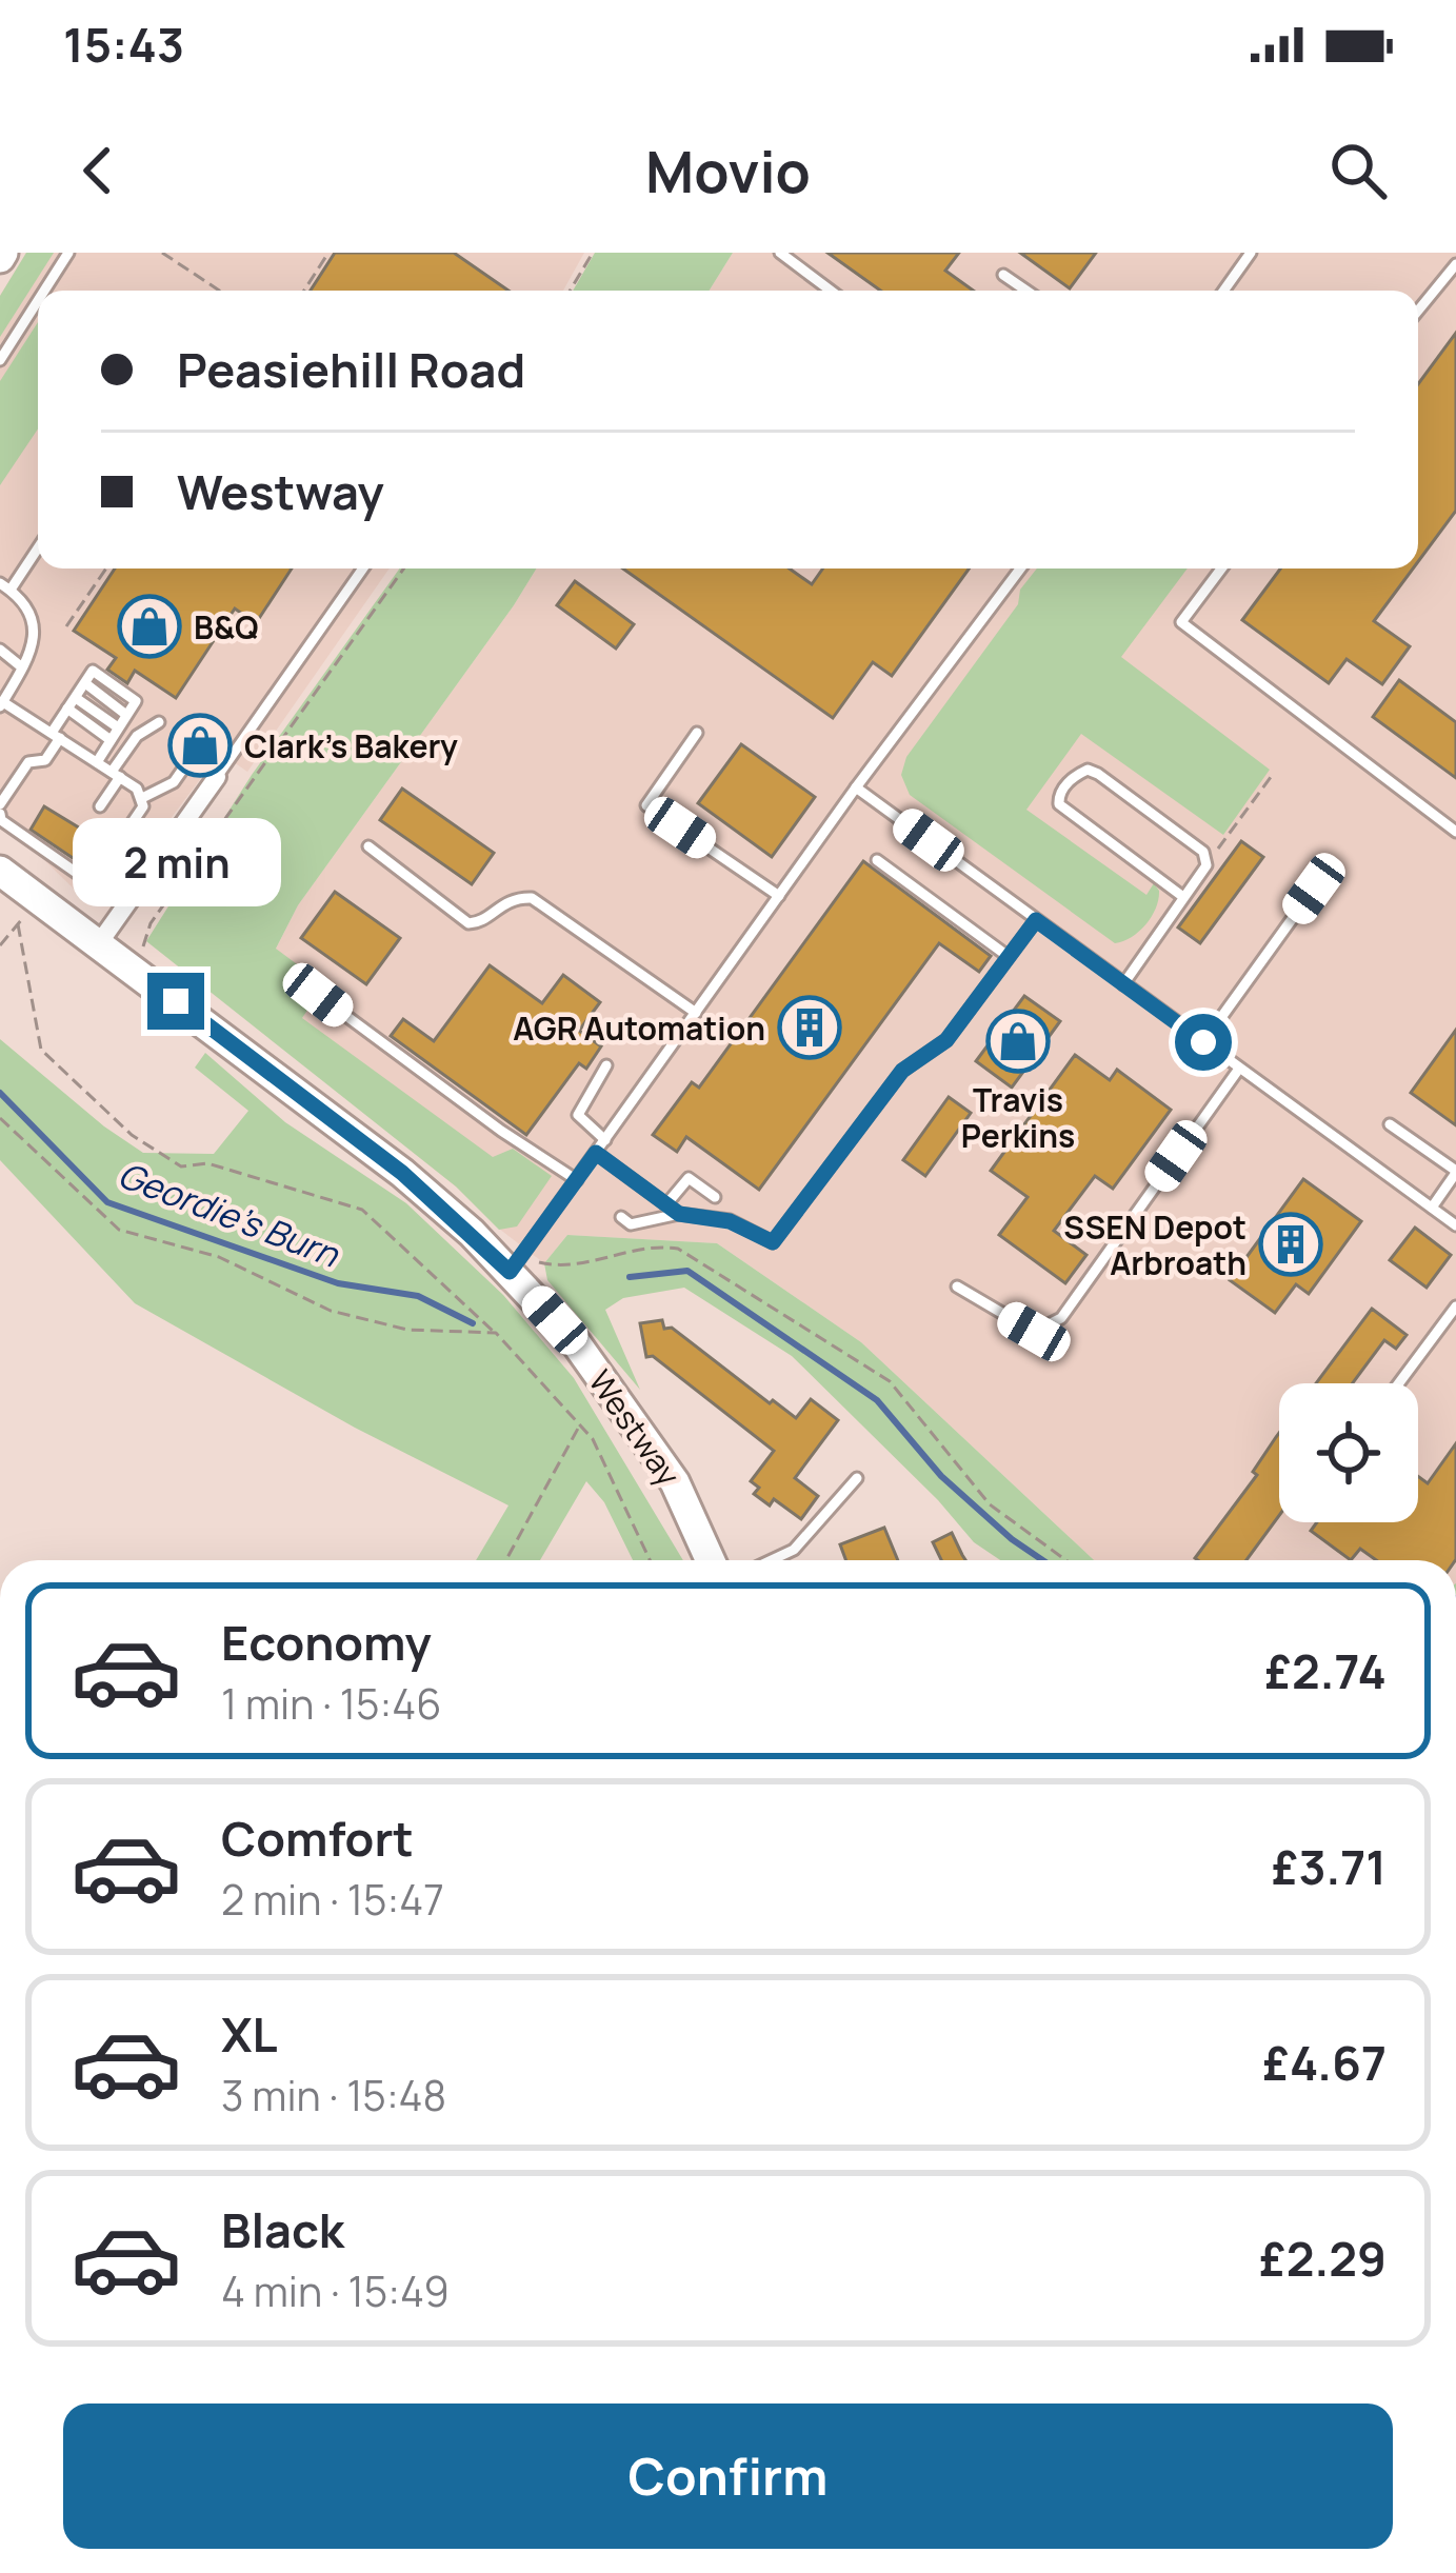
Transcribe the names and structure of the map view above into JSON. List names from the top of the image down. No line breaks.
{"streets":{"main road":["Westway"]},"water":["Geordie's Burn"],"places":{"shop":["B&Q","Clark's Bakery","Travis Perkins"],"building":["AGR Automation","SSEN Depot Arbroath"]},"page":{"status":"15:43","header":"Movio","banner":["Peasiehill Road","Westway"],"bubble":"2 min","list":[{"name":"Economy","note":"1 min · 15:46","value":"£2.74"},{"name":"Comfort","note":"2 min · 15:47","value":"£3.71"},{"name":"XL","note":"3 min · 15:48","value":"£4.67"},{"name":"Black","note":"4 min · 15:49","value":"£2.29"}],"buttons":"Confirm"}}
